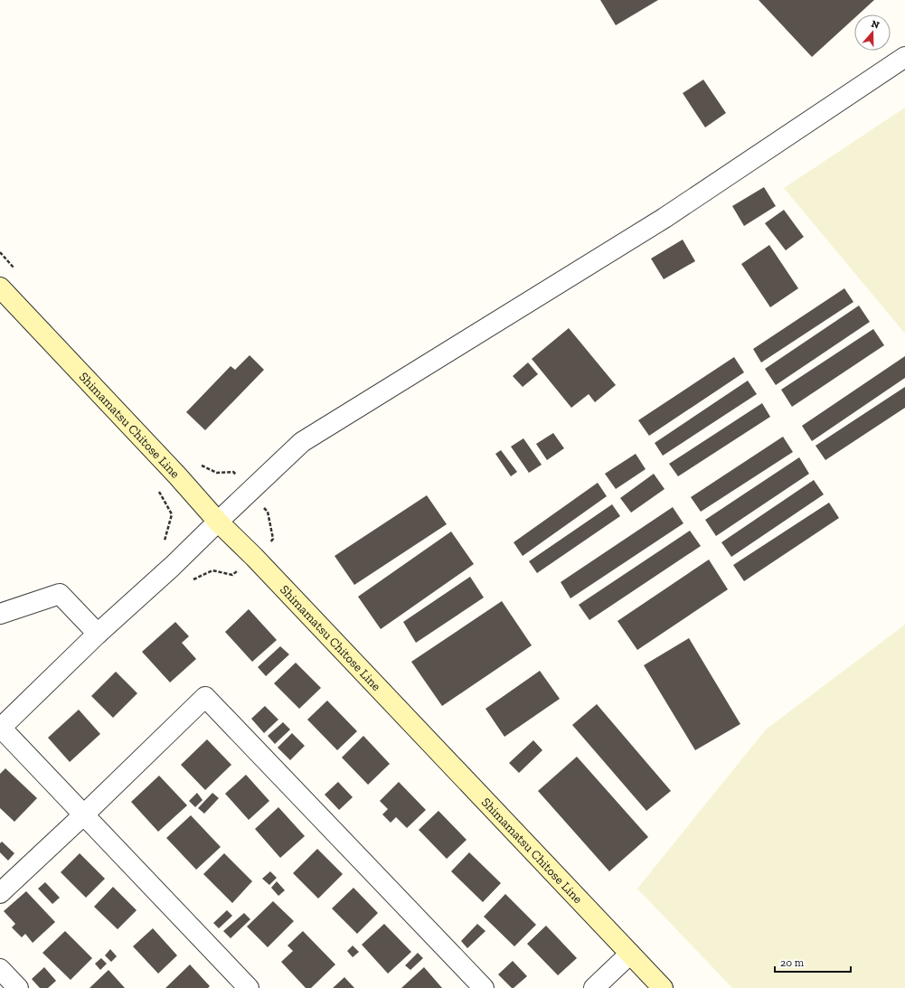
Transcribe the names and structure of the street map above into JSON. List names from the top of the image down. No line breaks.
{"streets":{"main road":["Shimamatsu Chitose Line"]},"scale_bar":"20 m","north":"top"}
